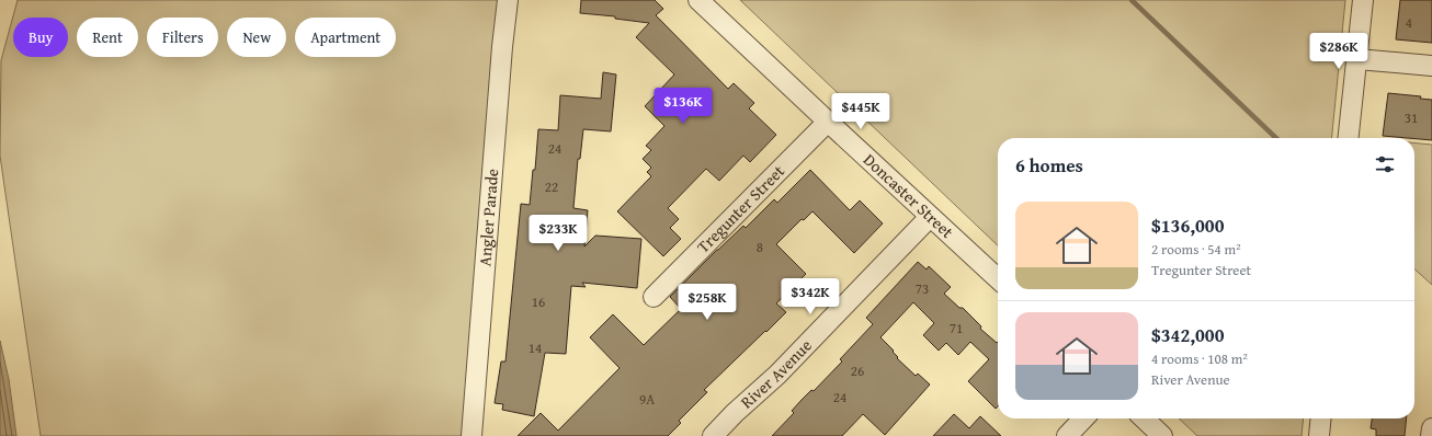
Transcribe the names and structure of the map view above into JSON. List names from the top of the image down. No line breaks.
{"streets":{"street":["Doncaster Street","Tregunter Street","Angler Parade","River Avenue"]},"crossings":[["Doncaster Street","Tregunter Street"],["Doncaster Street","River Avenue"]],"house_numbers":["4","31","24","22","8","73","16","71","14","26","24","9A"],"page":{"chip":["Buy","Rent","Filters","New","Apartment"],"price":["$286K","$136K","$445K","$233K","$342K","$258K"],"heading":"6 homes","list":[{"name":"$136,000","note":"2 rooms · 54 m² · Tregunter Street"},{"name":"$342,000","note":"4 rooms · 108 m² · River Avenue"}]}}
